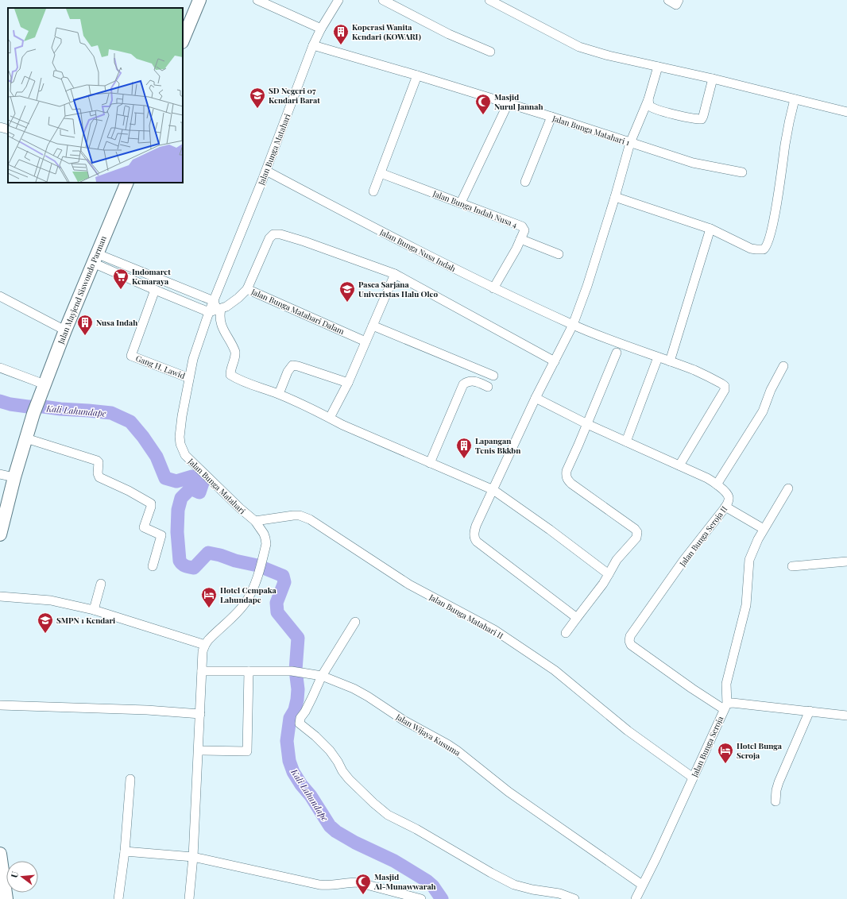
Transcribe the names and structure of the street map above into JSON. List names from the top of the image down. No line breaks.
{"streets":{"highway":["Jalan Mayjend Siswondo Parman"],"street":["Jalan Bunga Matahari 1","Jalan Bunga Matahari","Jalan Bunga Indah Nusa 4","Jalan Bunga Nusa Indah","Jalan Bunga Matahari Dalam","Gang H. Lawid","Jalan Bunga Seroja II","Jalan Bunga Matahari II","Jalan Wijaya Kusuma","Jalan Bunga Seroja"]},"crossings":[["Jalan Bunga Matahari 1","Jalan Bunga Matahari"],["Jalan Bunga Matahari","Jalan Bunga Nusa Indah"],["Jalan Bunga Matahari","Jalan Bunga Matahari Dalam"],["Jalan Bunga Matahari","Gang H. Lawid"],["Jalan Bunga Matahari","Jalan Bunga Matahari II"],["Jalan Bunga Indah Nusa 4","Jalan Bunga Nusa Indah"],["Jalan Bunga Nusa Indah","Jalan Bunga Seroja II"],["Jalan Bunga Seroja II","Jalan Bunga Seroja"],["Jalan Bunga Matahari II","Jalan Bunga Seroja"],["Jalan Wijaya Kusuma","Jalan Bunga Seroja"]],"water":["Kali Lahundape"],"places":{"building":["Koperasi Wanita Kendari (KOWARI)","Nusa Indah","Lapangan Tenis Bkkbn"],"school or university":["SD Negeri 07 Kendari Barat","Pasca Sarjana Univeristas Halu Oleo","SMPN 1 Kendari"],"mosque":["Masjid Nurul Jannah","Masjid Al-Munawwarah"],"supermarket":["Indomaret Kemaraya"],"hotel":["Hotel Cempaka Lahundape","Hotel Bunga Seroja"]},"north":"left"}
